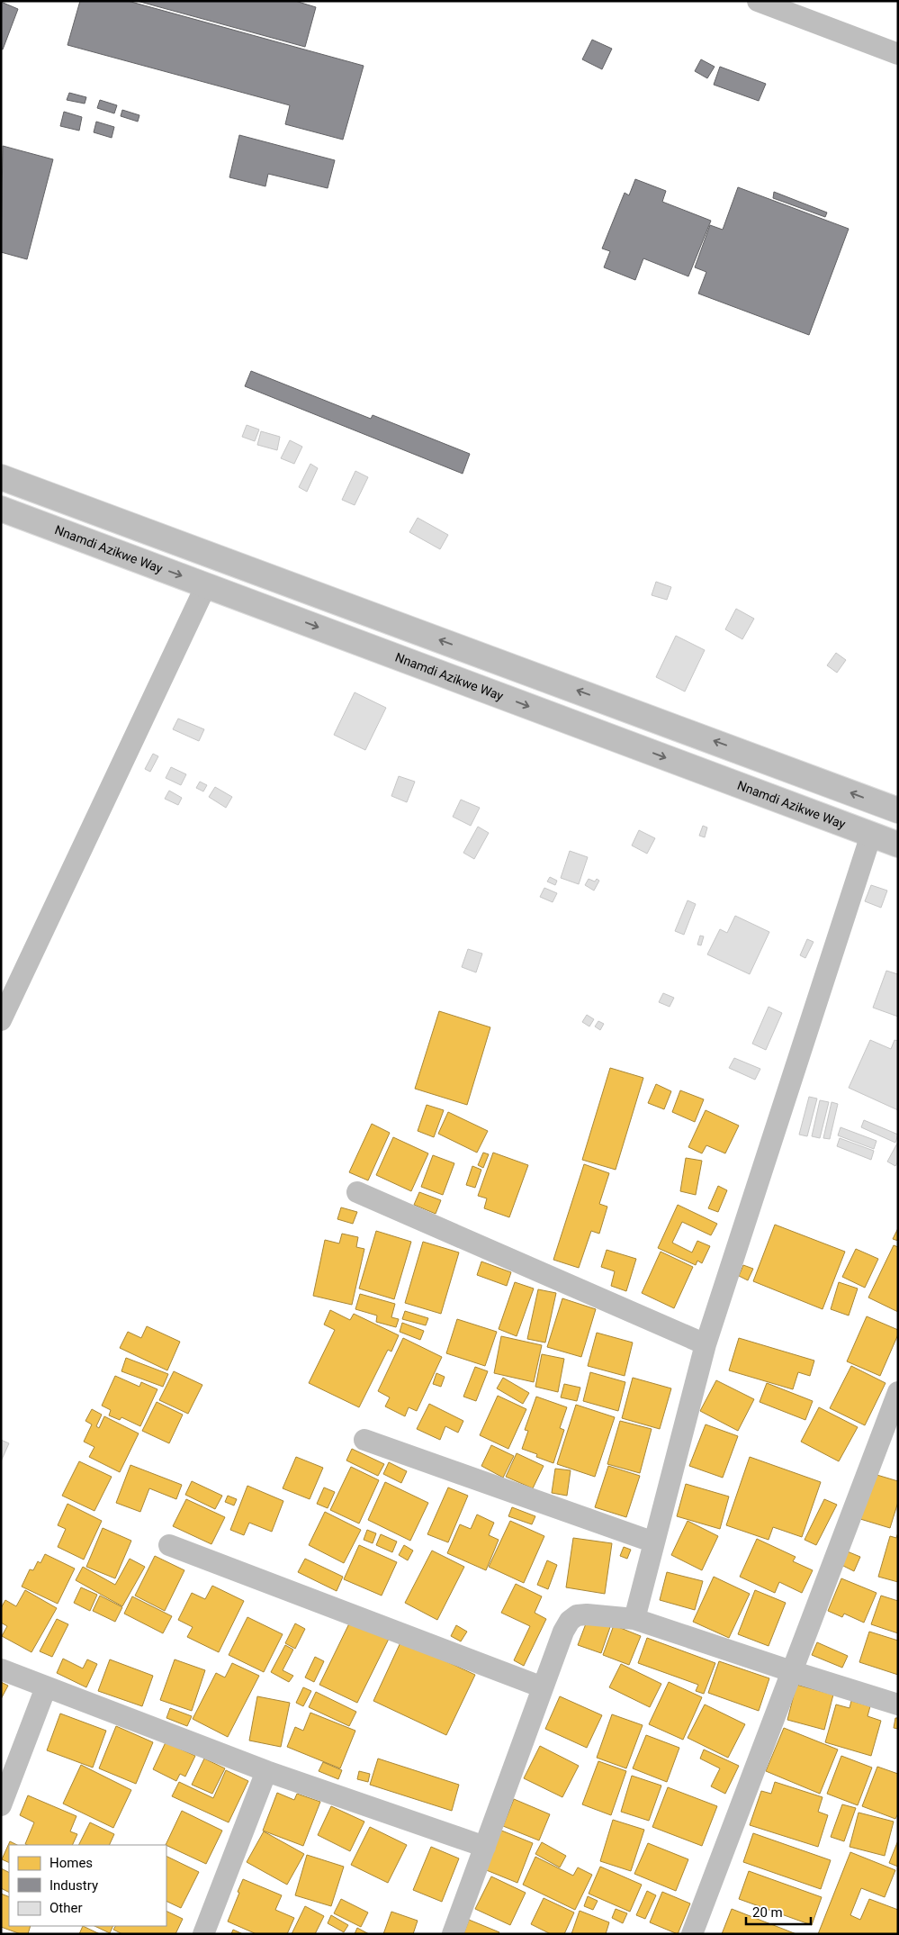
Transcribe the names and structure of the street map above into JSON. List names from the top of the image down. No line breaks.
{"streets":{"highway":["Nnamdi Azikwe Way"]},"legend":["Homes","Industry","Other"],"scale_bar":"20 m"}
